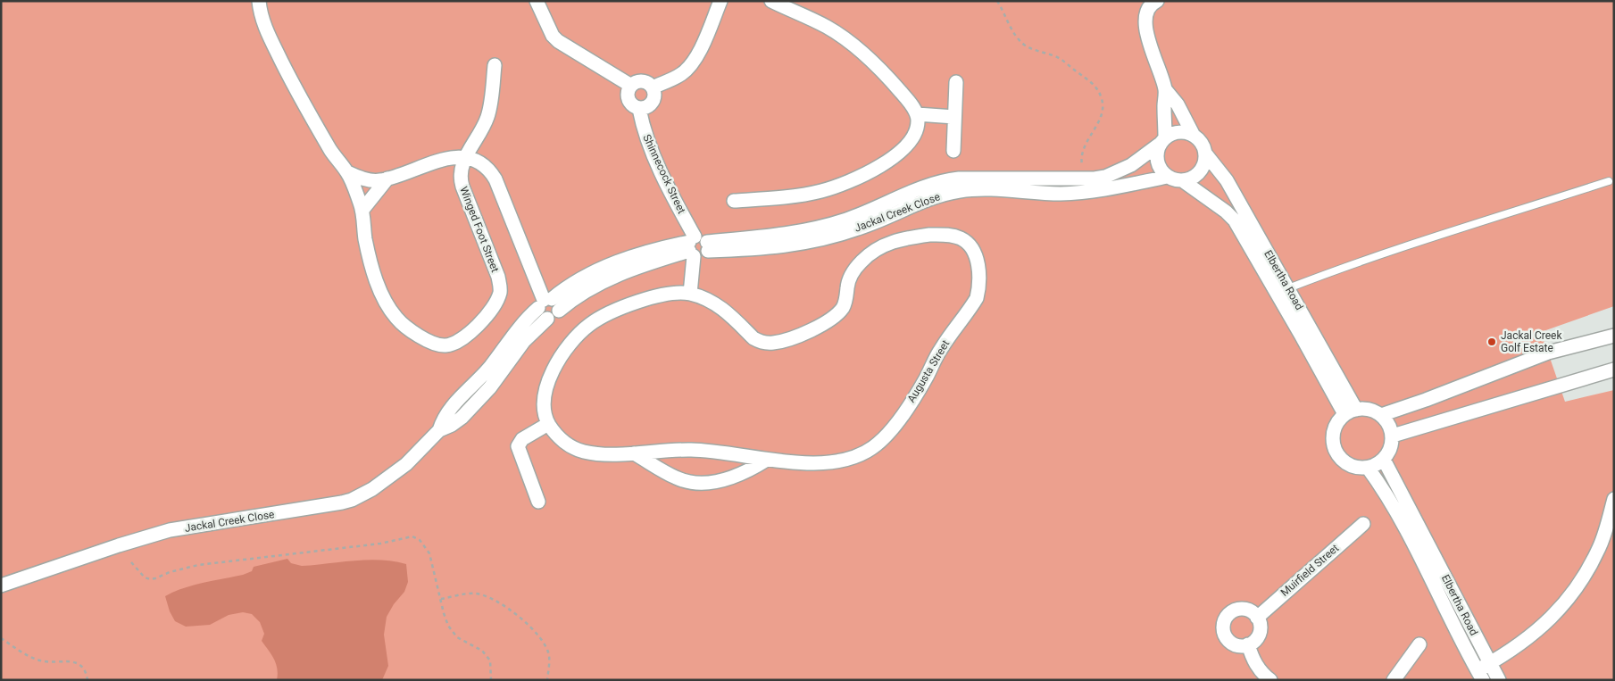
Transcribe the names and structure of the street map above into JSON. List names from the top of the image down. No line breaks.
{"streets":{"street":["Shinnecock Street","Jackal Creek Close","Winged Foot Street","Elbertha Road","Augusta Street","Muirfield Street"]},"crossings":[["Shinnecock Street","Jackal Creek Close"],["Jackal Creek Close","Elbertha Road"]],"places":["Jackal Creek Golf Estate"]}
